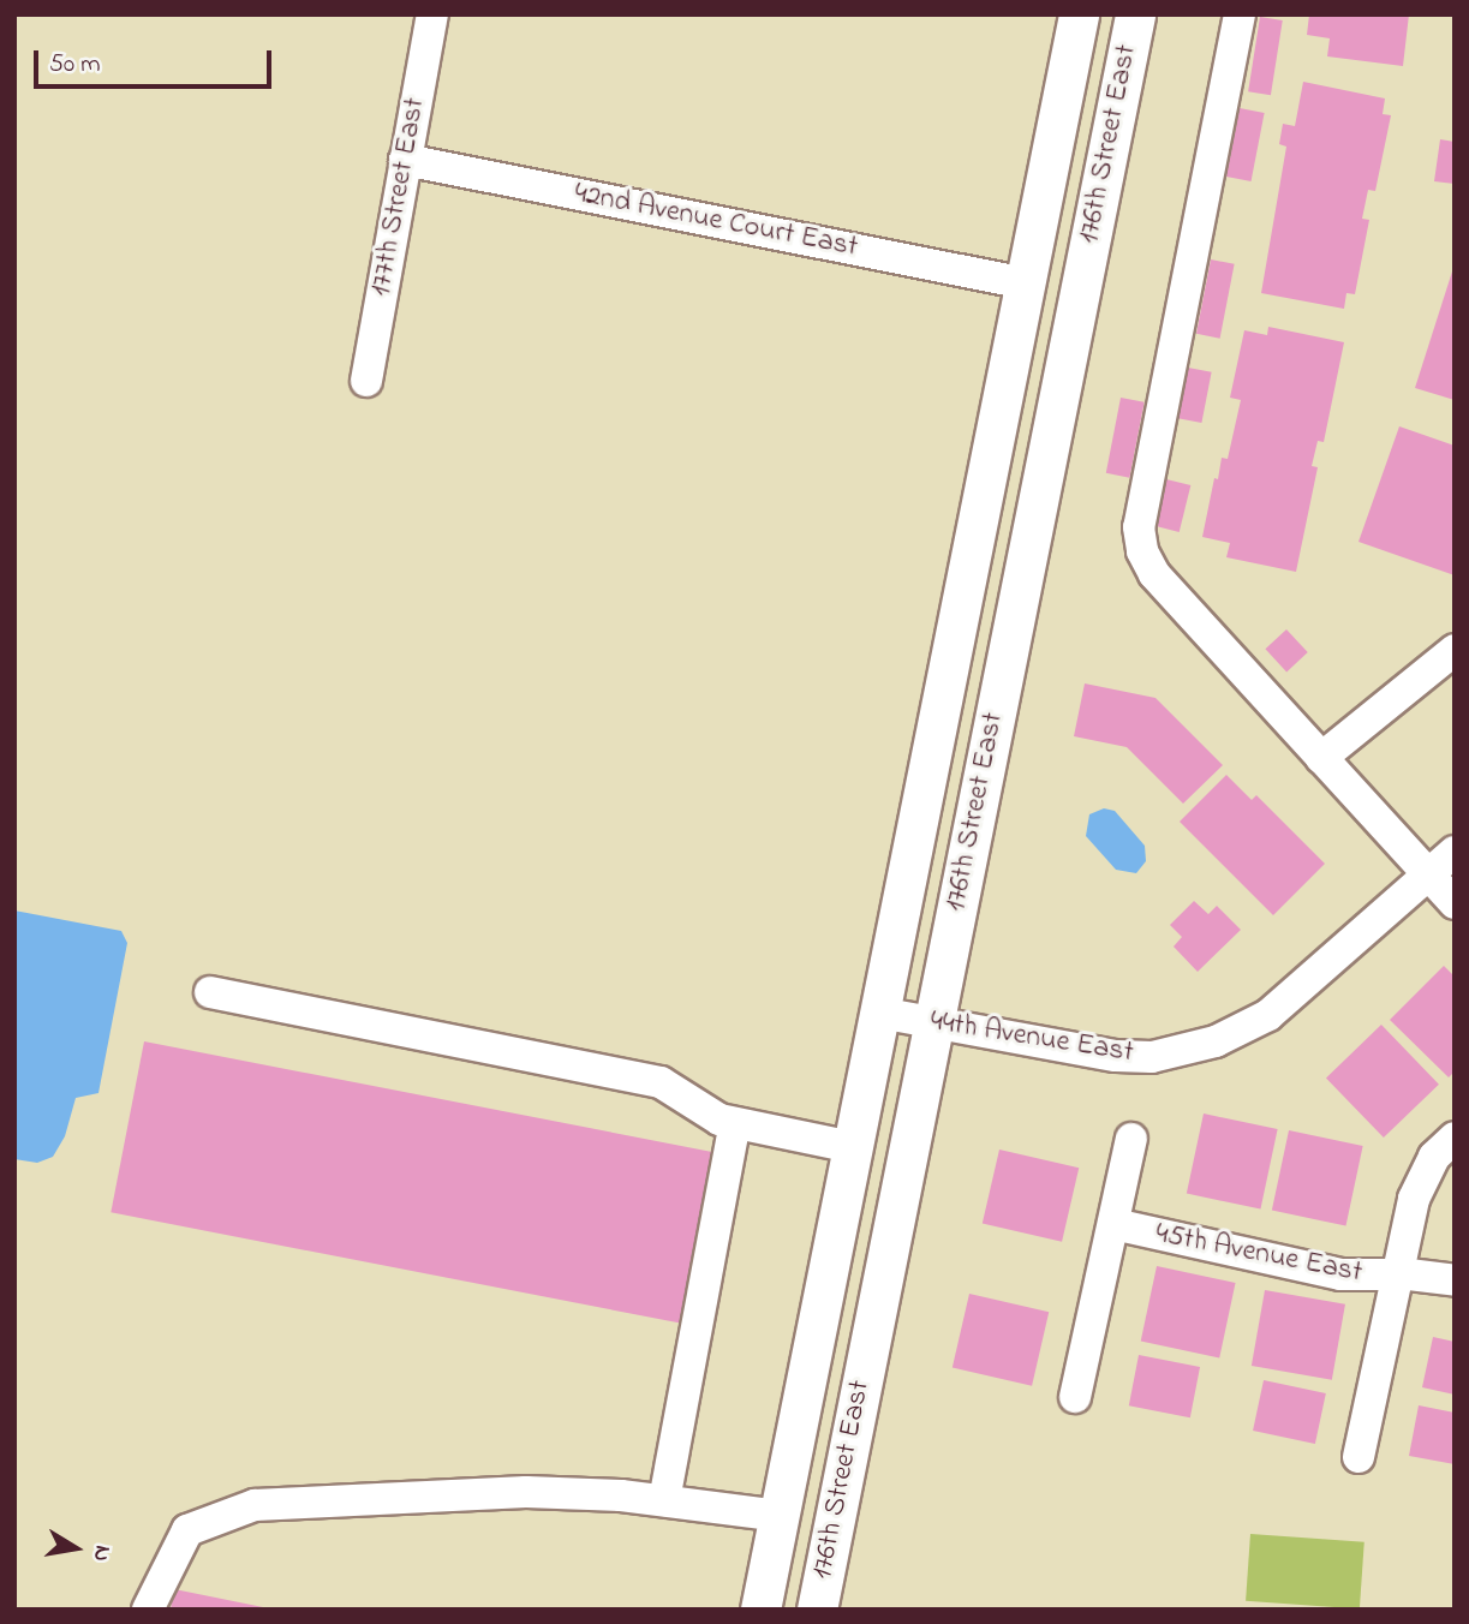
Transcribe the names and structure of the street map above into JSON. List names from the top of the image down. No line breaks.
{"streets":{"main road":["176th Street East"],"street":["177th Street East","42nd Avenue Court East","44th Avenue East","45th Avenue East"]},"crossings":[["176th Street East","42nd Avenue Court East"],["176th Street East","44th Avenue East"],["177th Street East","42nd Avenue Court East"]],"scale_bar":"50 m","north":"right"}
